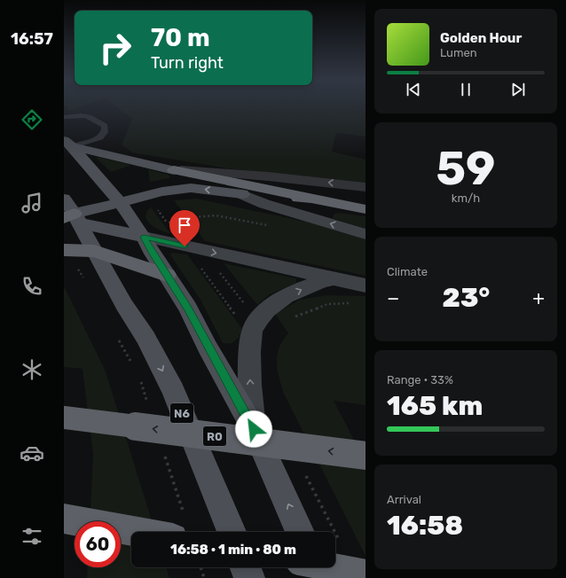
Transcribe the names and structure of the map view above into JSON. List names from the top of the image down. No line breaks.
{"streets":{"highway":["R0"],"main road":["N6"]},"page":{"tabs":"16:57","turn":["70 m","Turn right"],"song":["Golden Hour","Lumen"],"tile":[["59","km/h"],"Climate",["Range · 33%","165 km"],["Arrival","16:58"]],"heat":["−","23°","+"],"limit":"60","trip":"16:58 · 1 min · 80 m"}}
